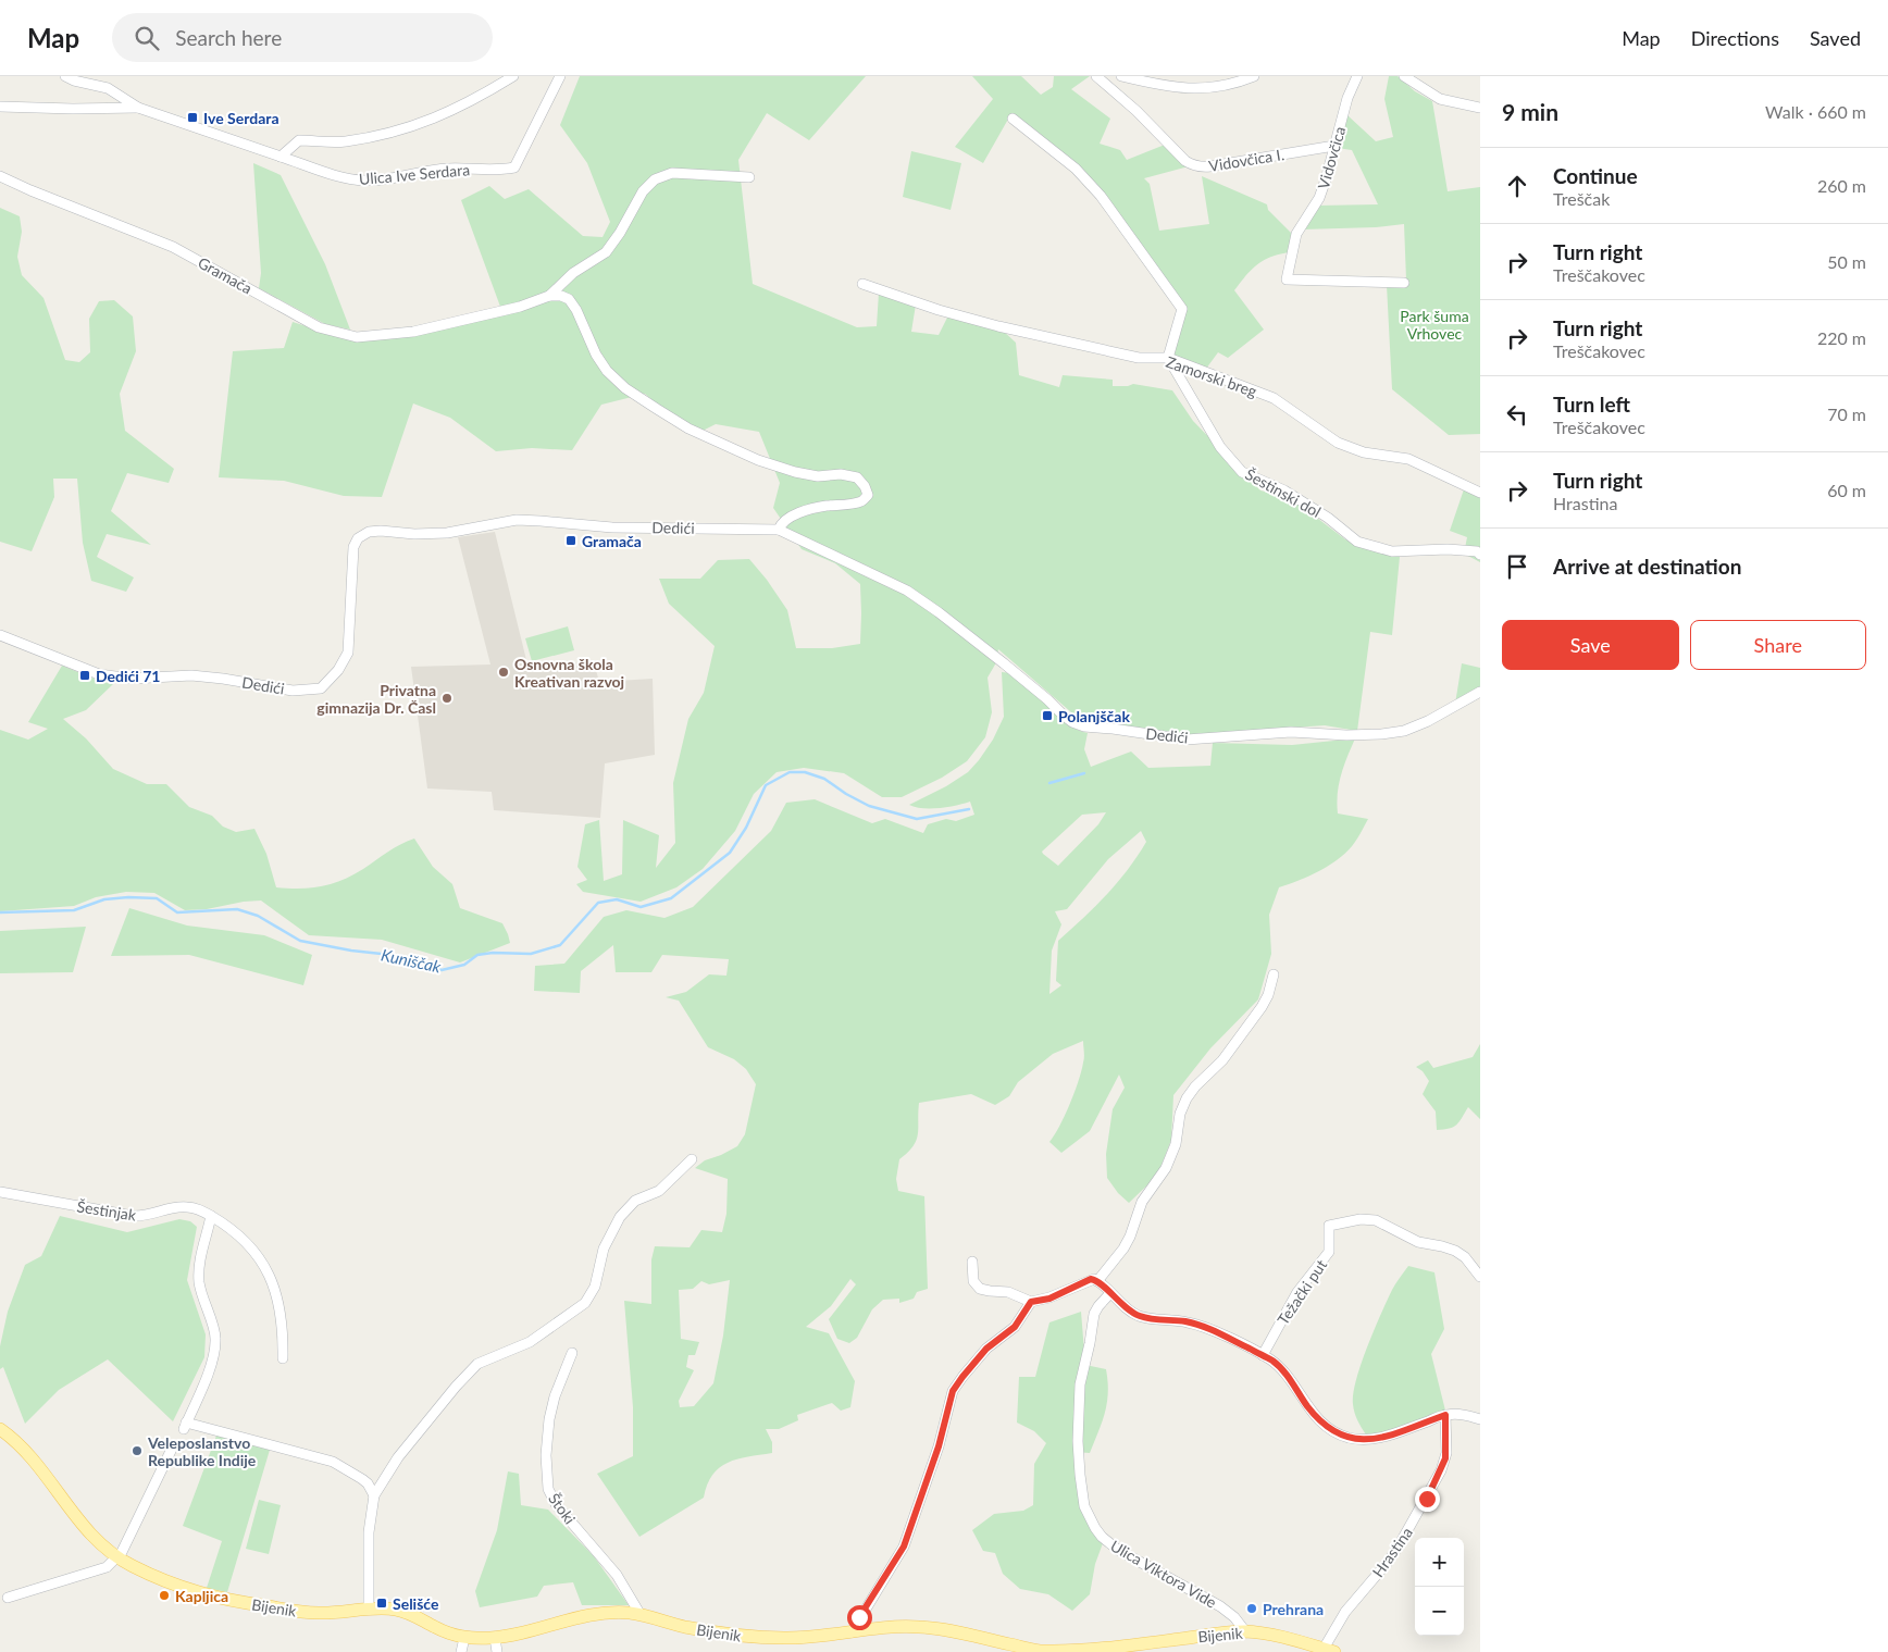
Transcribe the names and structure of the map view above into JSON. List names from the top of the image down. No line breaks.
{"streets":{"main road":["Bijenik"],"street":["Vidovčica","Vidovčica I.","Ulica Ive Serdara","Gramača","Zamorski breg","Šestinski dol","Dedići","Šestinjak","Težački put","Štoki","Hrastina","Ulica Viktora Vide"]},"crossings":[["Vidovčica","Vidovčica I."],["Zamorski breg","Šestinski dol"],["Štoki","Bijenik"],["Hrastina","Bijenik"],["Ulica Viktora Vide","Bijenik"]],"water":["Kuniščak"],"parks":["Park šuma Vrhovec"],"places":{"transit":["Ive Serdara","Gramača","Dedići 71","Polanjščak","Selišće"],"other":["Osnovna škola Kreativan razvoj","Privatna gimnazija Dr. Časl","Veleposlanstvo Republike Indije","Kapljica","Prehrana"]},"page":{"header":"Map","search":"Search here","nav":["Map","Directions","Saved"],"heading":["9 min","Walk · 660 m"],"list":[["Continue","Treščak","260 m"],["Turn right","Treščakovec","50 m"],["Turn right","Treščakovec","220 m"],["Turn left","Treščakovec","70 m"],["Turn right","Hrastina","60 m"],"Arrive at destination"],"buttons":["Save","Share"],"map_buttons":["+","−"]}}
